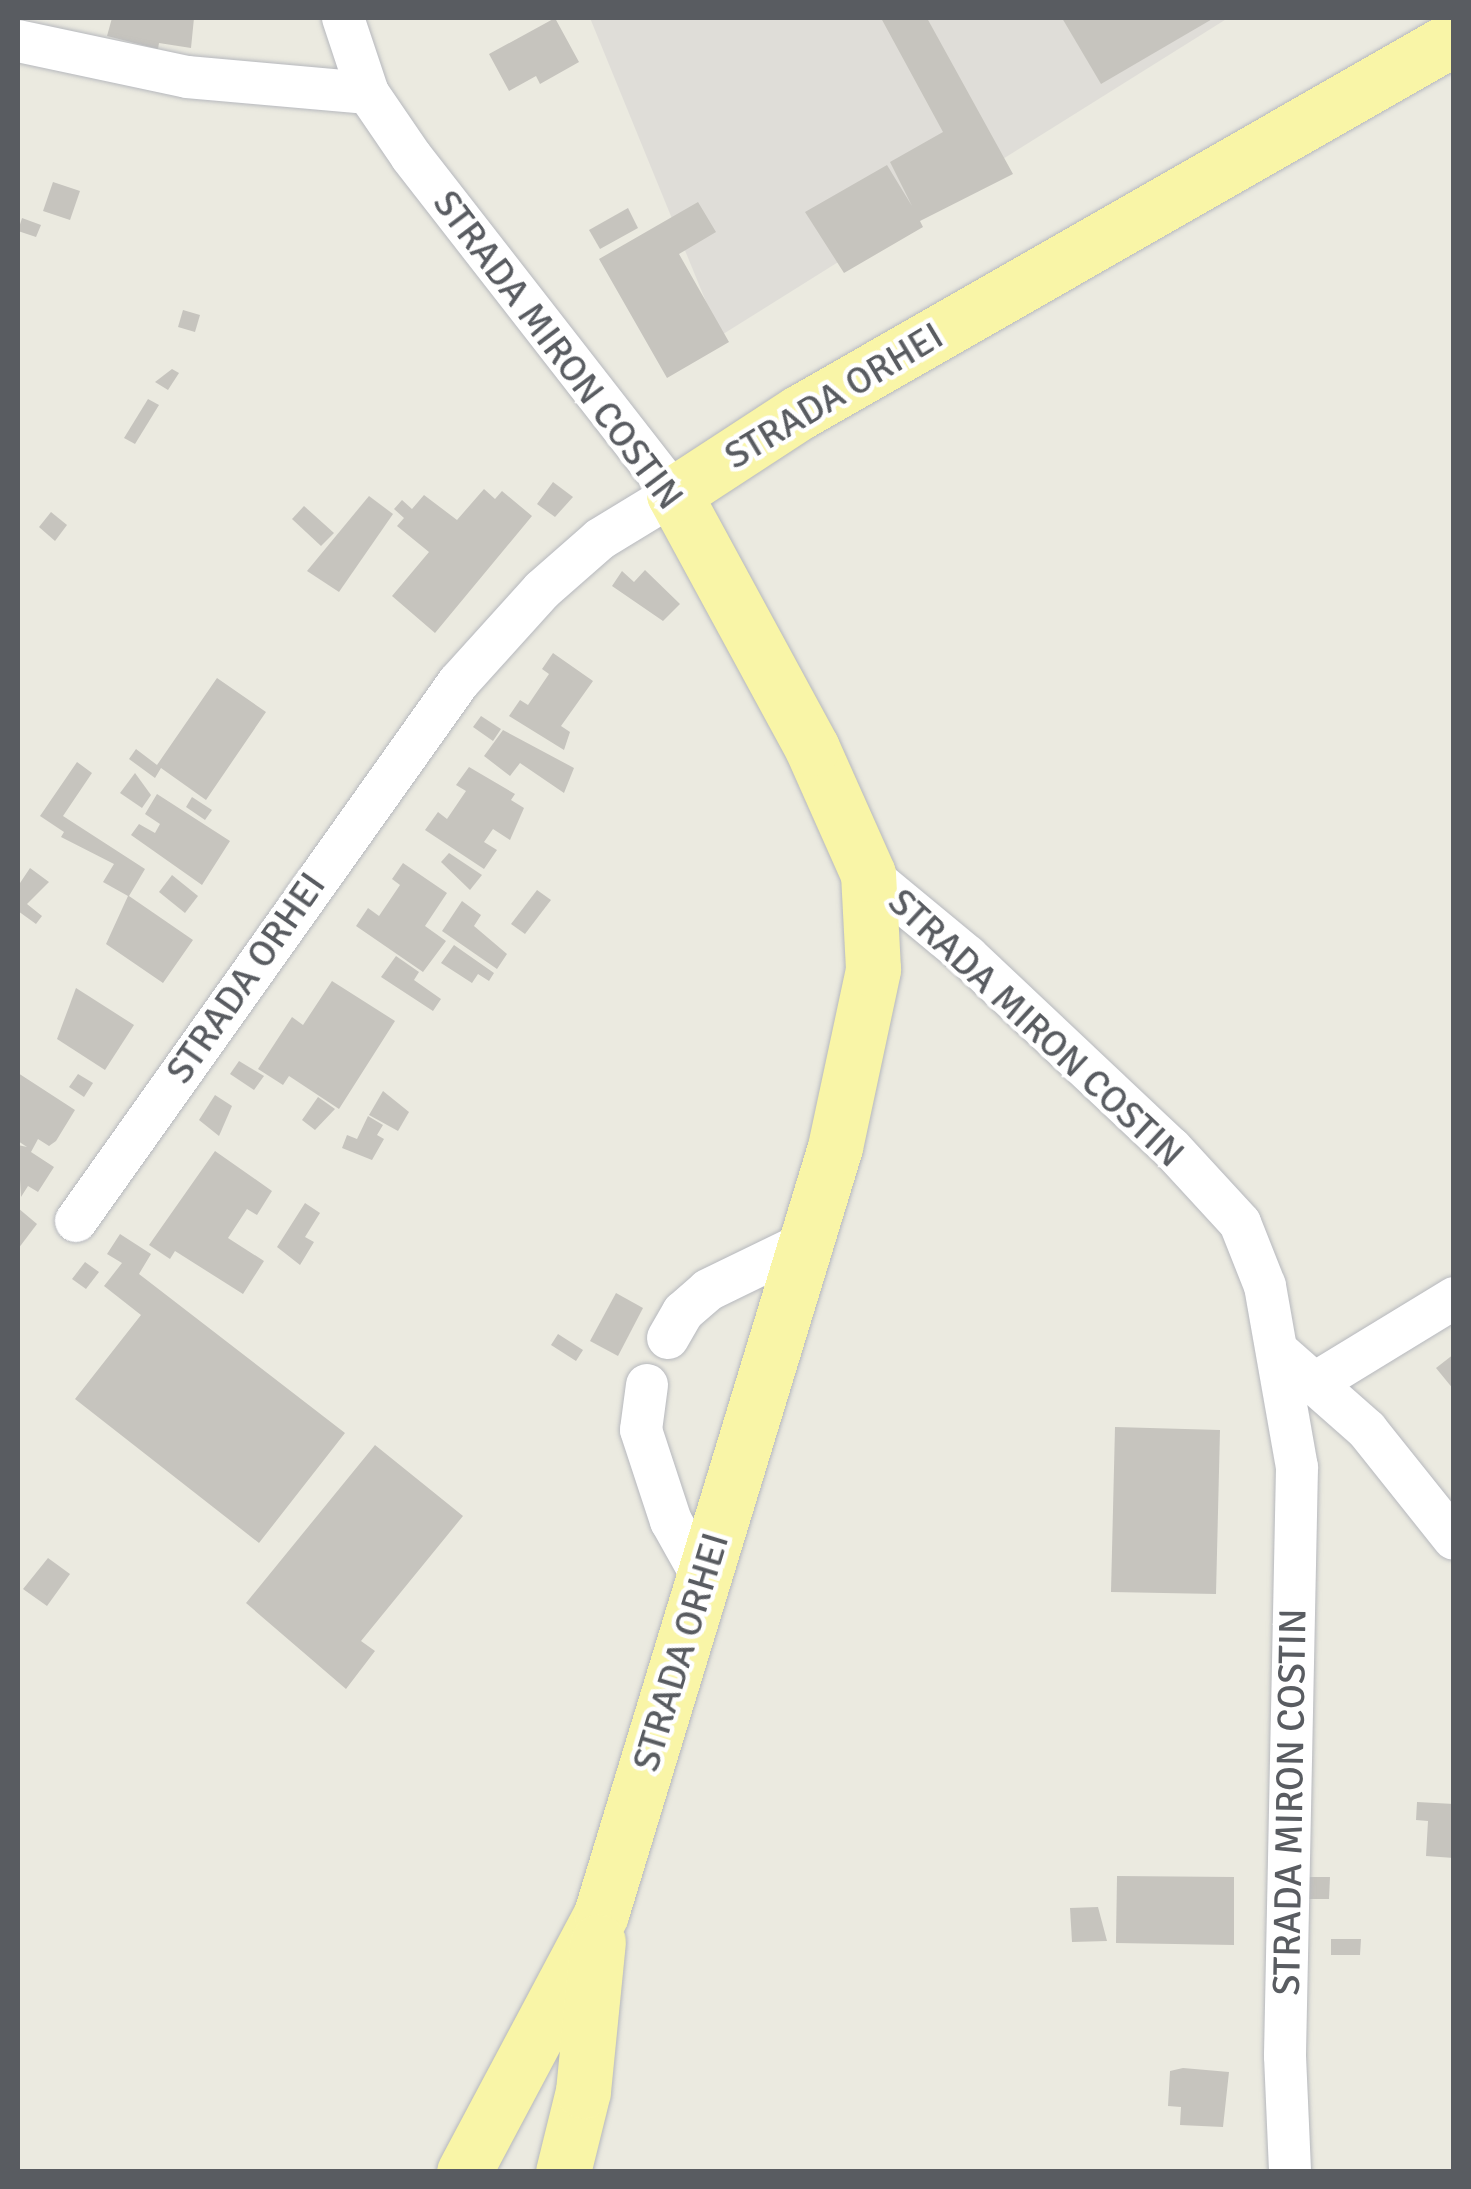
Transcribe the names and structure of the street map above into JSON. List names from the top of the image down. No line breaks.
{"streets":{"main road":["STRADA MIRON COSTIN","STRADA ORHEI"]},"crossings":[["STRADA MIRON COSTIN","STRADA ORHEI"]]}
